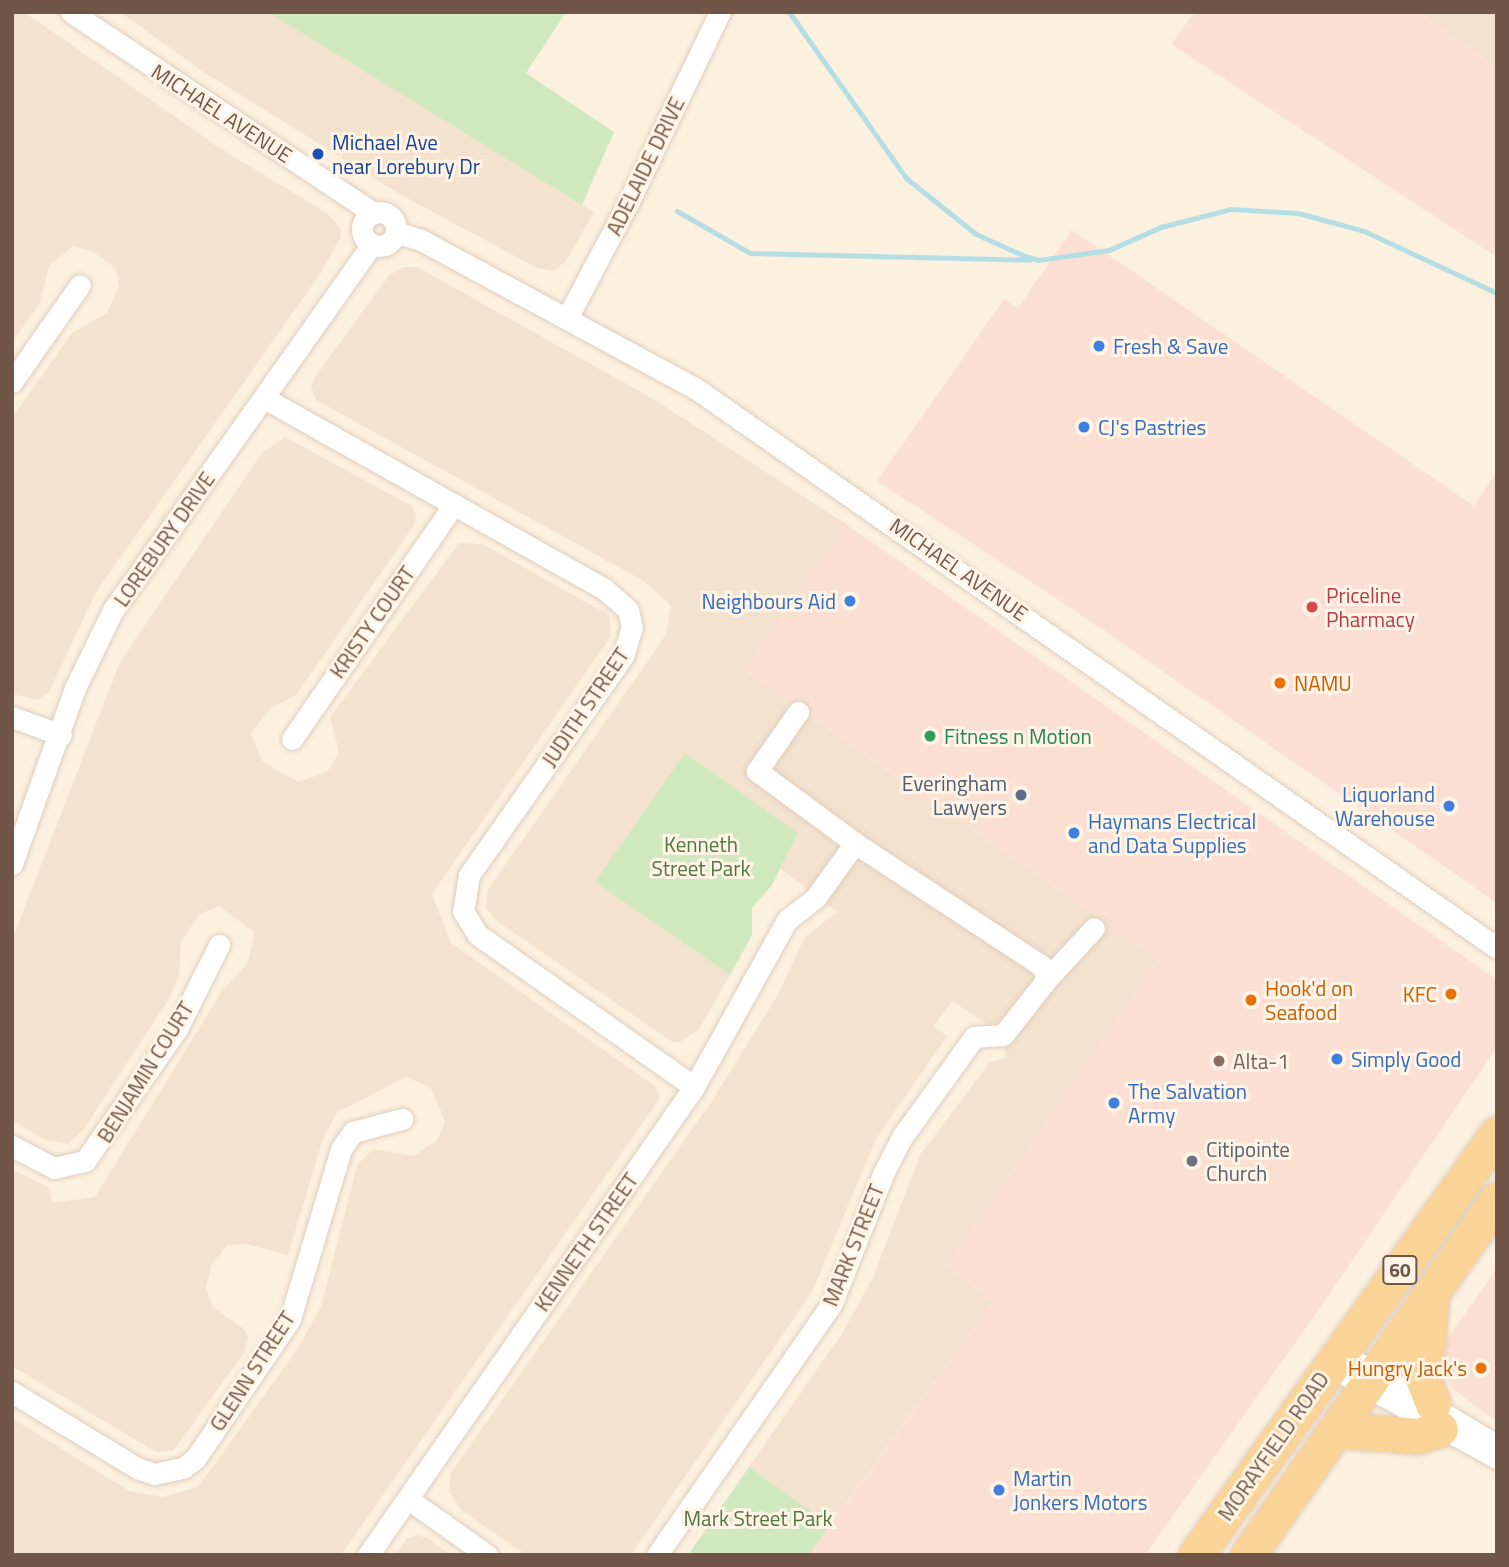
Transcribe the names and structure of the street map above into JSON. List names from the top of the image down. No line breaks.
{"streets":{"main road":["60","MORAYFIELD ROAD"],"street":["MICHAEL AVENUE","ADELAIDE DRIVE","LOREBURY DRIVE","KRISTY COURT","JUDITH STREET","BENJAMIN COURT","KENNETH STREET","MARK STREET","GLENN STREET"]},"crossings":[["MICHAEL AVENUE","ADELAIDE DRIVE"],["MICHAEL AVENUE","LOREBURY DRIVE"],["LOREBURY DRIVE","JUDITH STREET"],["KRISTY COURT","JUDITH STREET"],["JUDITH STREET","KENNETH STREET"]],"parks":["Kenneth Street Park","Mark Street Park"],"places":["Michael Ave near Lorebury Dr","Fresh & Save","CJ's Pastries","Neighbours Aid","Priceline Pharmacy","NAMU","Fitness n Motion","Everingham Lawyers","Liquorland Warehouse","Haymans Electrical and Data Supplies","KFC","Hook'd on Seafood","Simply Good","Alta-1","The Salvation Army","Citipointe Church","Hungry Jack's","Martin Jonkers Motors"]}
